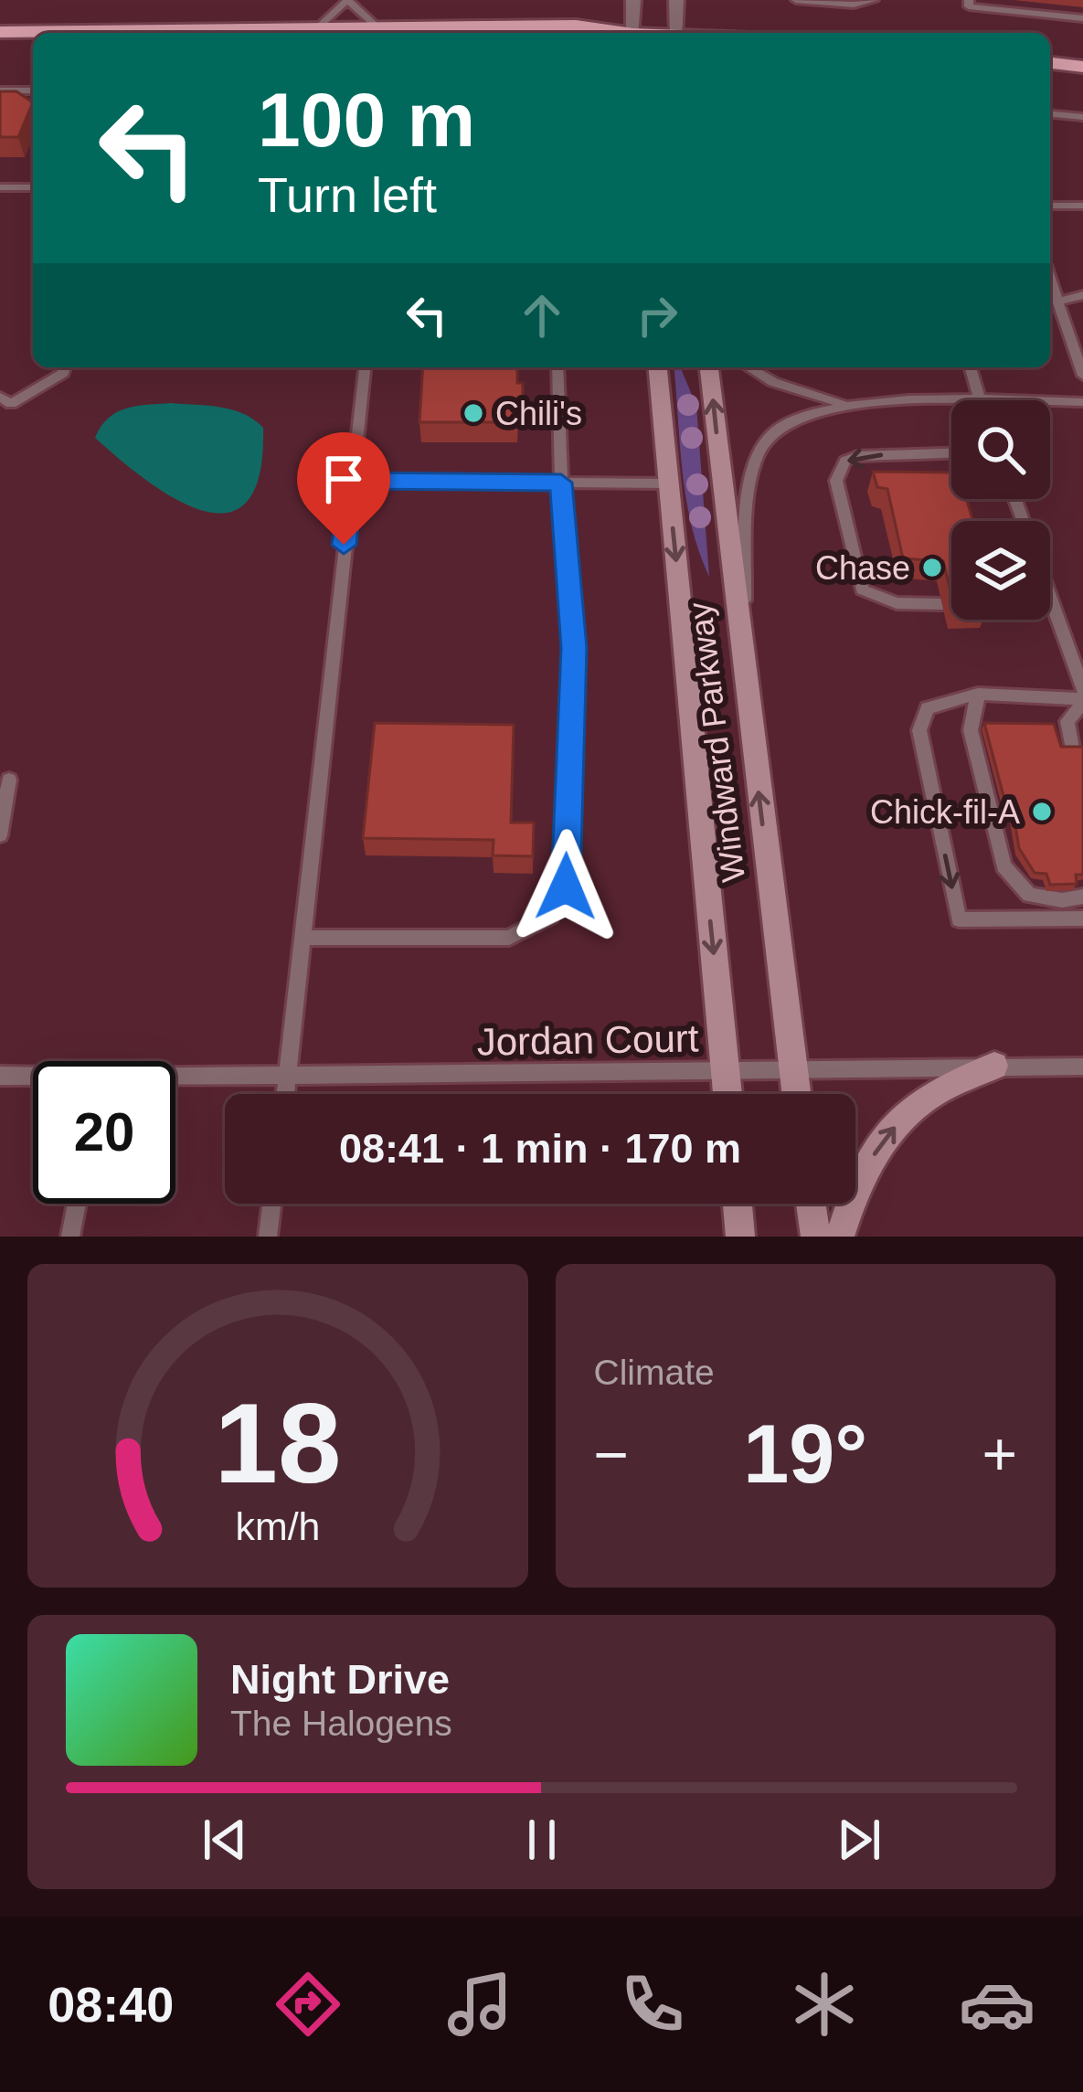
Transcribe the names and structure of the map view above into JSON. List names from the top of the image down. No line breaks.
{"streets":{"main road":["Windward Parkway"],"lane":["Jordan Court"]},"crossings":[["Windward Parkway","Jordan Court"]],"places":["Chili's","Chase","Chick-fil-A"],"page":{"turn":["100 m","Turn left"],"limit":"20","trip":"08:41 · 1 min · 170 m","tile":"Climate","heat":["−","19°","+"],"song":["Night Drive","The Halogens"],"tabs":"08:40","gauge":["18","km/h"]}}
